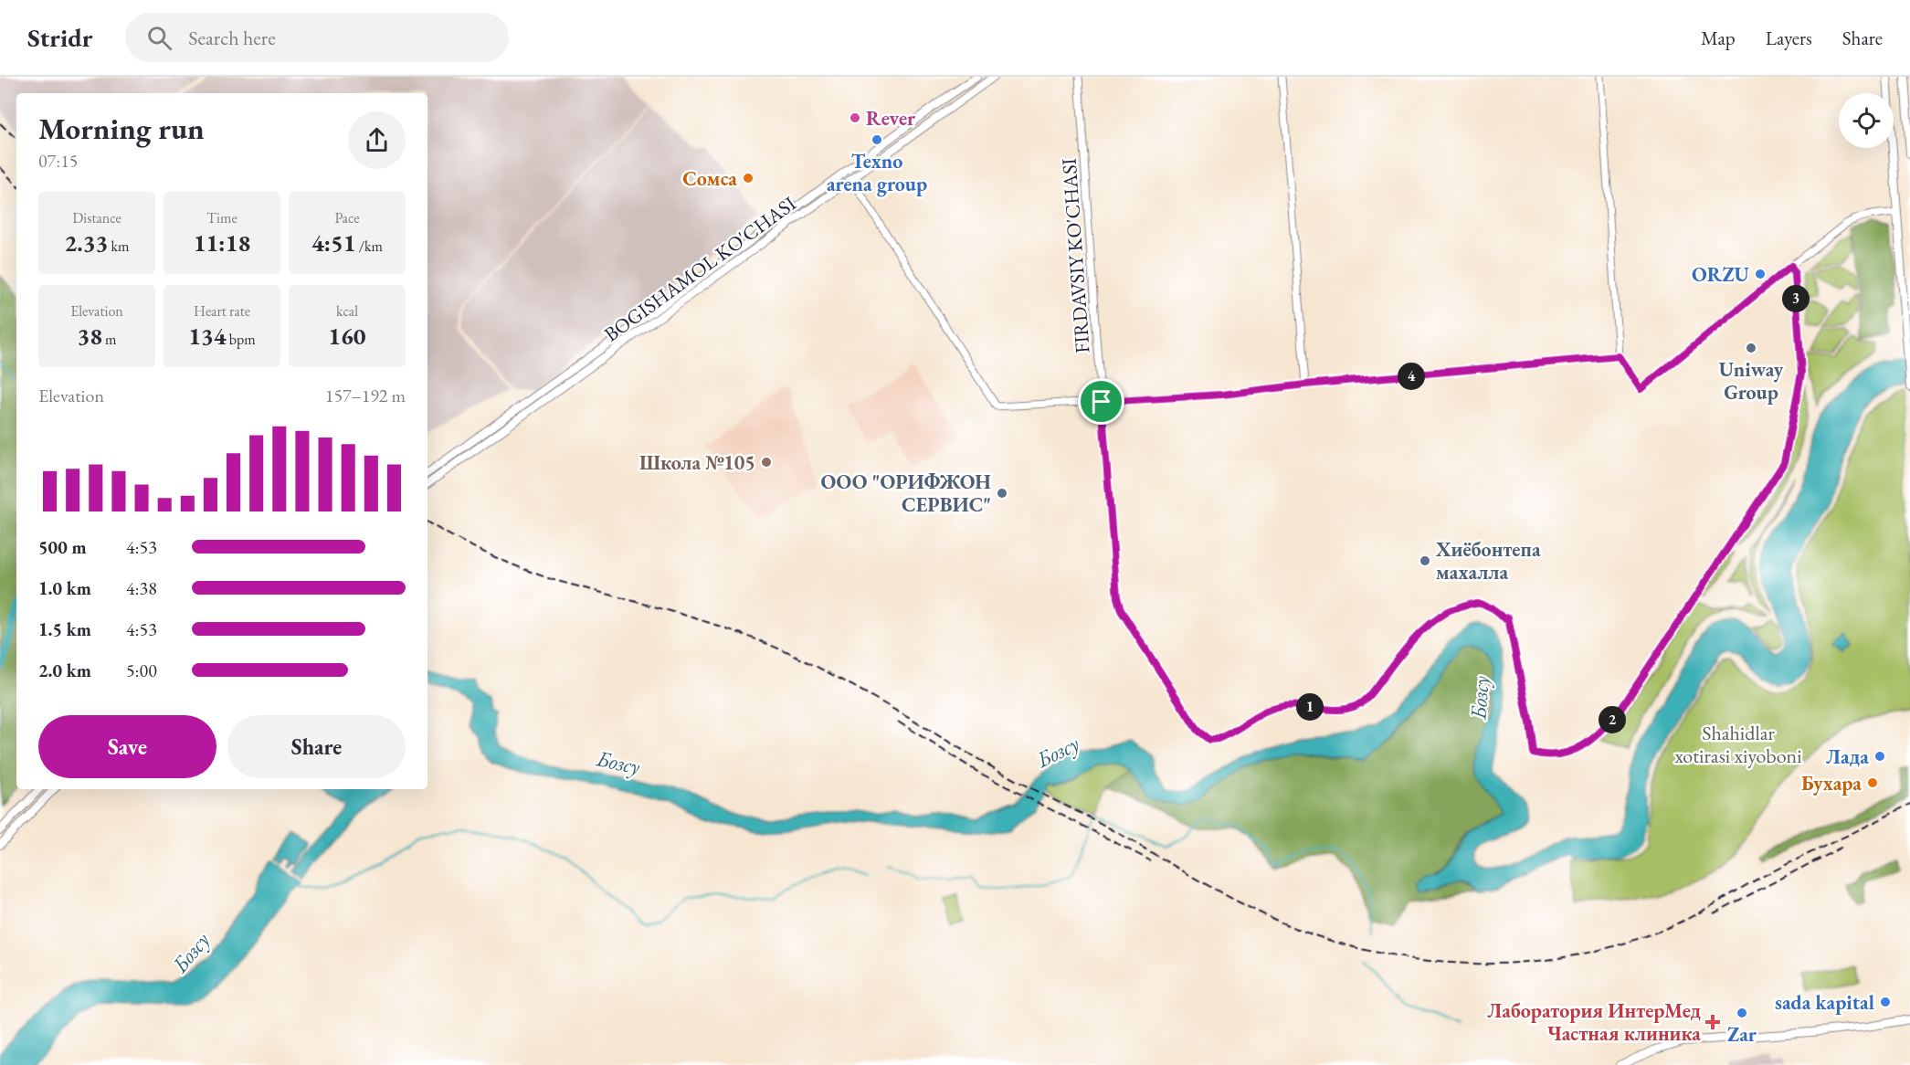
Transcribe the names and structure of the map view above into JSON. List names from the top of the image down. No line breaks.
{"streets":{"main road":["BOGISHAMOL KO'CHASI"],"street":["FIRDAVSIY KO'CHASI"]},"water":["Бозсу"],"parks":["Shahidlar xotirasi xiyoboni"],"places":{"other":["Rever","Texno arena group","Сомса","ORZU","Uniway Group","Школа №105","ООО \"ОРИФЖОН СЕРВИС\"","Хиёбонтепа махалла","Лада","Бухара","sada kapital","Zar"],"health":["Лаборатория ИнтерМед Частная клиника"]},"page":{"header":"Stridr","search":"Search here","nav":["Map","Layers","Share"],"heading":["Morning run","07:15"],"stats":[["Distance","2.33 km"],["Time","11:18"],["Pace","4:51 /km"],["Elevation","38 m"],["Heart rate","134 bpm"],["kcal","160"]],"pins":["3","4","1","2"],"chart":["Elevation","157–192 m"],"list":[{"name":"500 m","note":"4:53"},{"name":"1.0 km","note":"4:38"},{"name":"1.5 km","note":"4:53"},{"name":"2.0 km","note":"5:00"}],"buttons":["Save","Share"]}}
